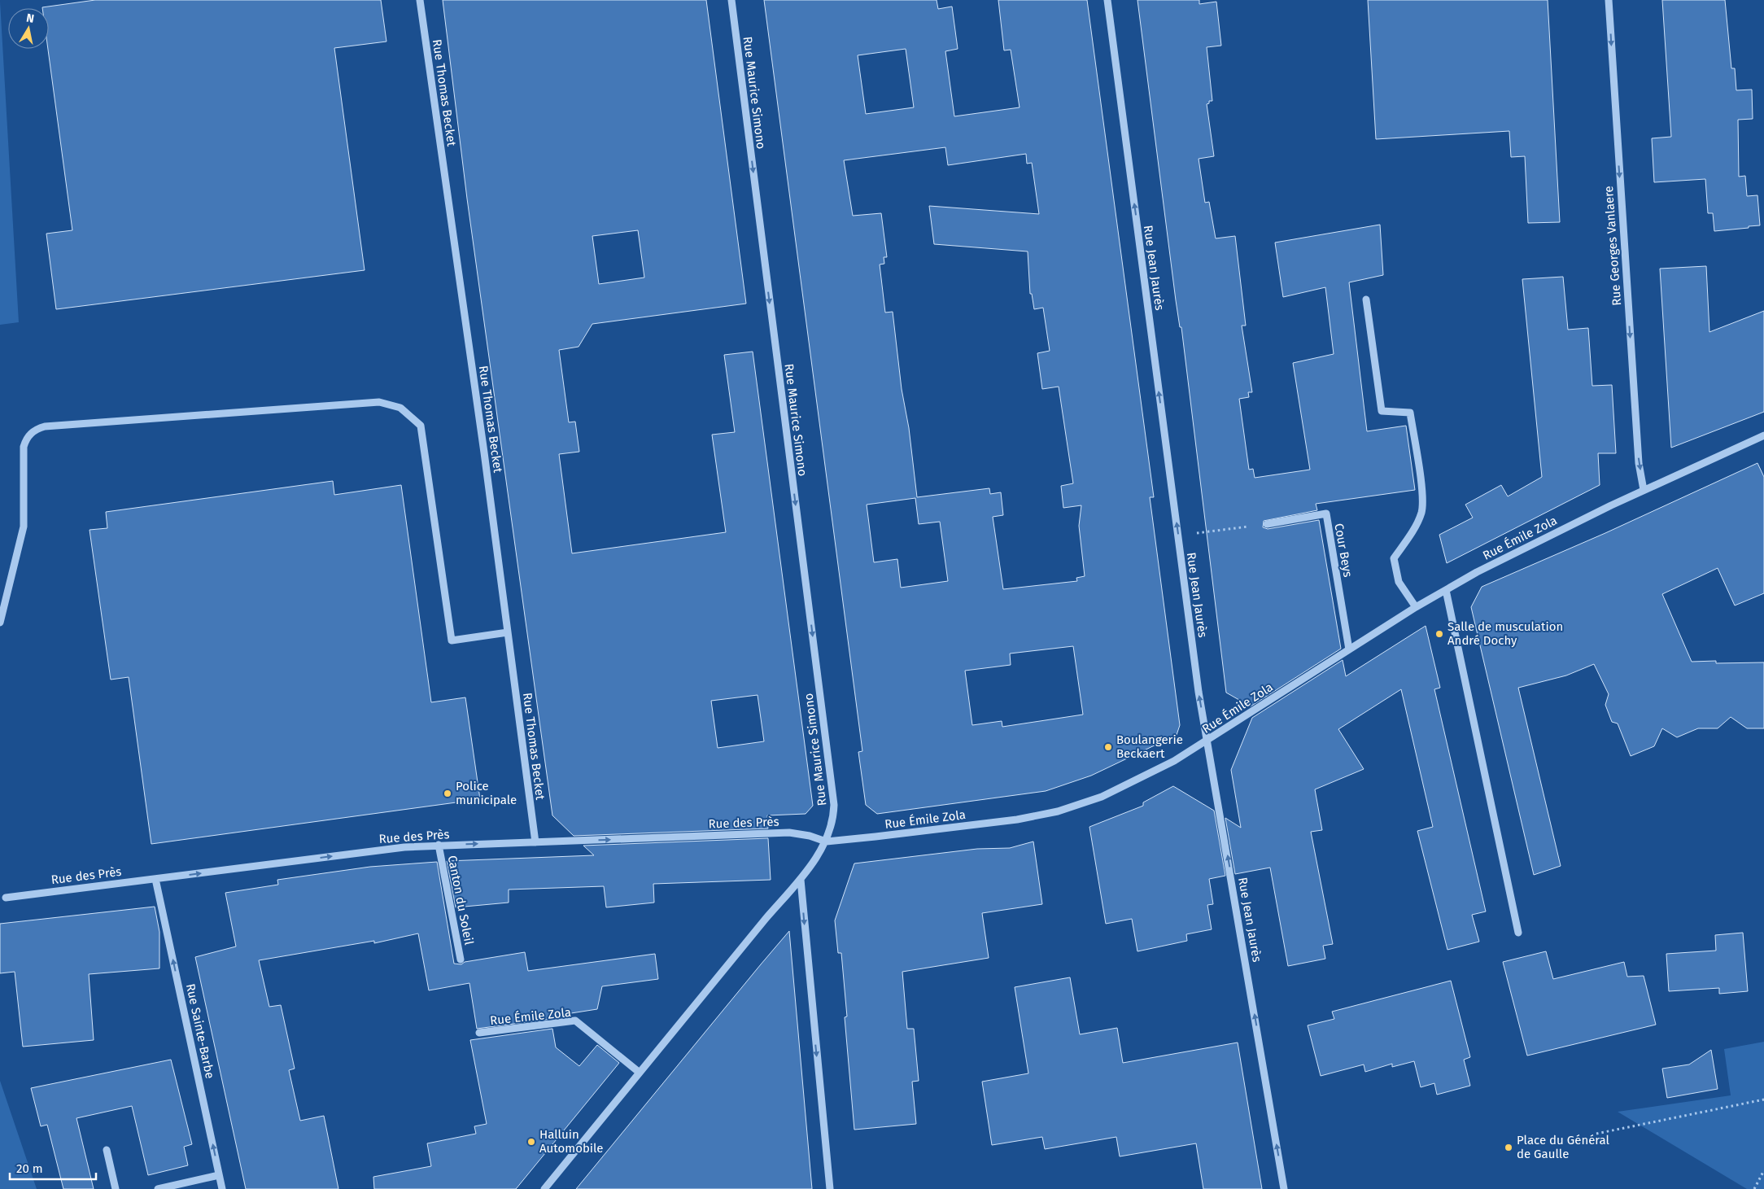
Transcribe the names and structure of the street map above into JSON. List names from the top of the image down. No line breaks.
{"streets":{"street":["Rue Thomas Becket","Rue Maurice Simono","Rue Georges Vanlaere","Rue Jean Jaurès","Rue Émile Zola","Cour Beys","Rue des Près","Canton du Soleil","Rue Sainte-Barbe"]},"crossings":[["Rue Thomas Becket","Rue des Près"],["Rue Maurice Simono","Rue Émile Zola"],["Rue Maurice Simono","Rue des Près"],["Rue Georges Vanlaere","Rue Émile Zola"],["Rue Jean Jaurès","Rue Émile Zola"],["Rue Émile Zola","Cour Beys"],["Rue Émile Zola","Rue des Près"],["Rue des Près","Canton du Soleil"],["Rue des Près","Rue Sainte-Barbe"]],"one_way":["Rue Maurice Simono","Rue Georges Vanlaere","Rue Jean Jaurès","Rue des Près","Rue Sainte-Barbe"],"places":["Salle de musculation André Dochy","Boulangerie Beckaert","Police municipale","Halluin Automobile","Place du Général de Gaulle"],"scale_bar":"20 m","north":"top"}
